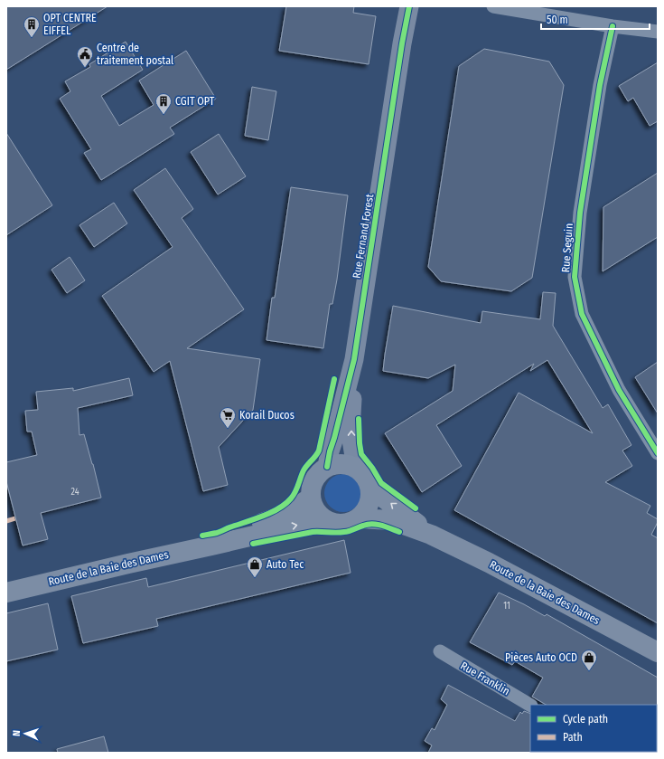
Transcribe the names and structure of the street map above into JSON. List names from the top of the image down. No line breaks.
{"streets":{"main road":["Route de la Baie des Dames"],"street":["Rue Fernand Forest","Rue Seguin","Rue Franklin"]},"crossings":[["Rue Fernand Forest","Route de la Baie des Dames"]],"places":{"building":["OPT CENTRE EIFFEL","CGIT OPT"],"public building":["Centre de traitement postal"],"supermarket":["Korail Ducos"],"shop":["Auto Tec","Pièces Auto OCD"]},"house_numbers":["24","11"],"legend":["Cycle path","Path"],"scale_bar":"50 m","north":"left"}
